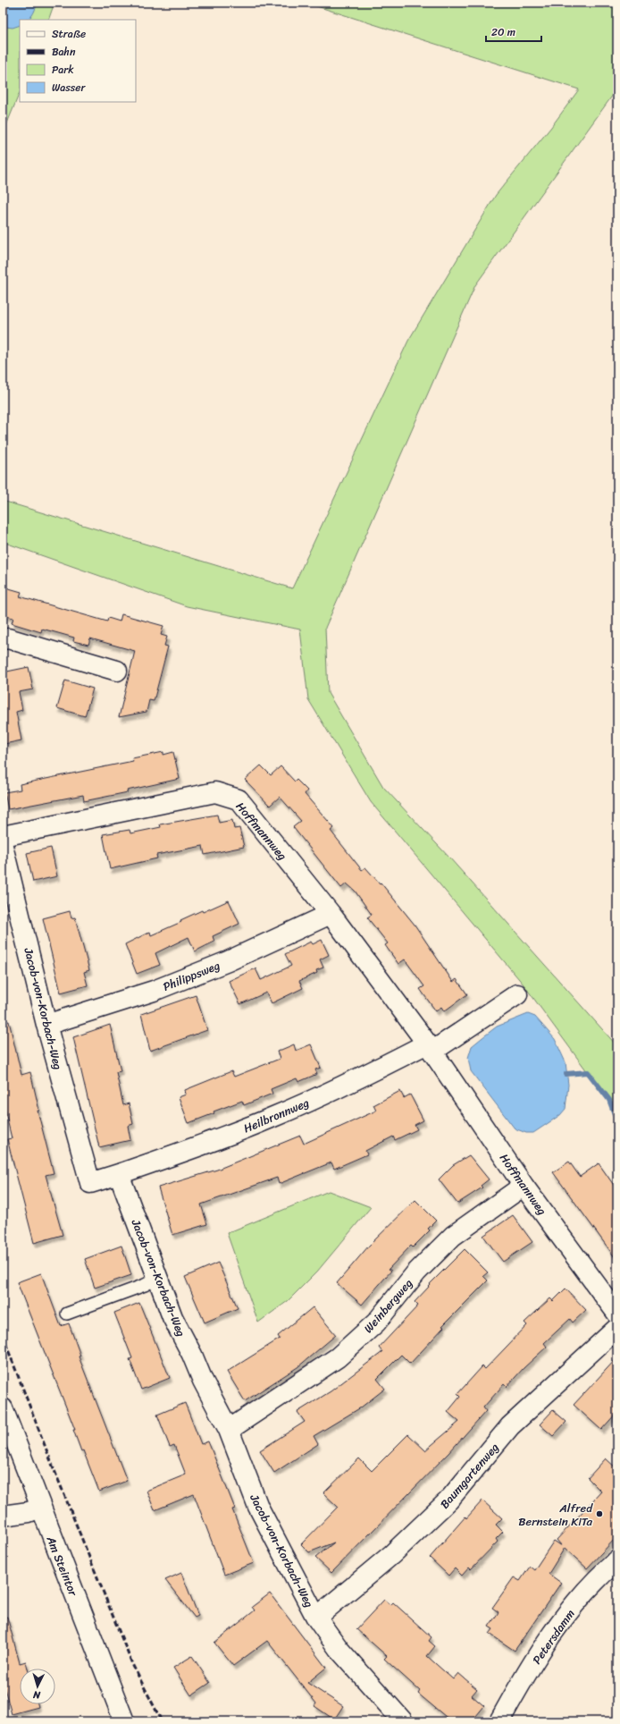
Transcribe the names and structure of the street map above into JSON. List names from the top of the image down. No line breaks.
{"streets":{"street":["Hoffmannweg","Philippsweg","Jacob-von-Korbach-Weg","Heilbronnweg","Weinbergweg","Baumgartenweg","Am Steintor","Petersdamm"]},"crossings":[["Hoffmannweg","Philippsweg"],["Hoffmannweg","Heilbronnweg"],["Hoffmannweg","Weinbergweg"],["Philippsweg","Jacob-von-Korbach-Weg"],["Jacob-von-Korbach-Weg","Heilbronnweg"],["Jacob-von-Korbach-Weg","Weinbergweg"],["Jacob-von-Korbach-Weg","Baumgartenweg"]],"places":["Alfred Bernstein KiTa"],"legend":["Straße","Bahn","Park","Wasser"],"scale_bar":"20 m","north":"bottom"}
